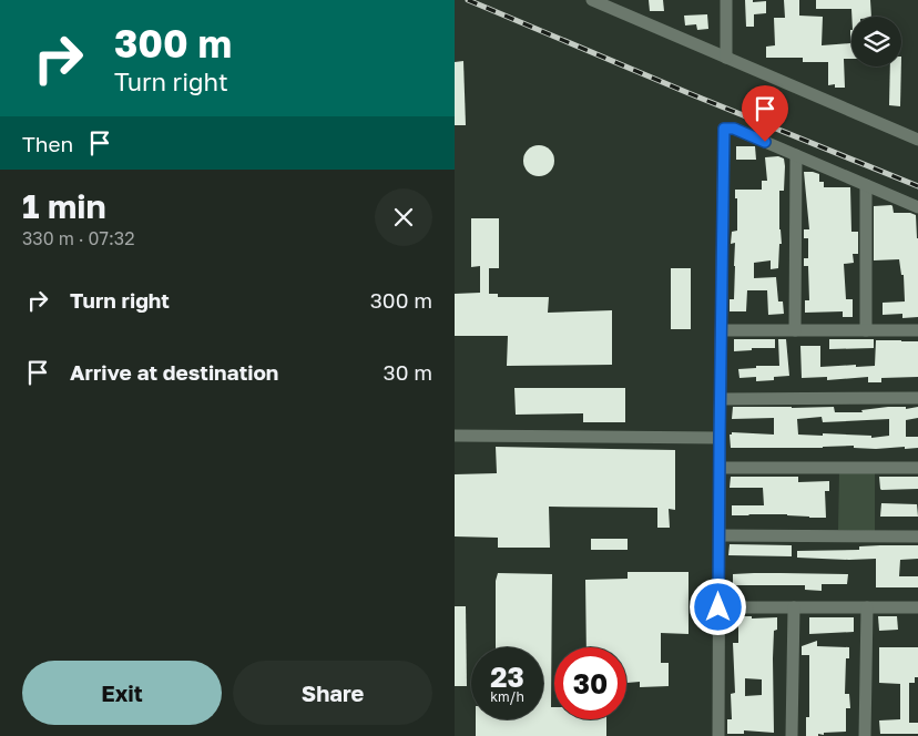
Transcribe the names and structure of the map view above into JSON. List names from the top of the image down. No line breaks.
{"page":{"turn":["300 m","Turn right"],"then":"Then","heading":["1 min","330 m · 07:32"],"list":[{"name":"Turn right","value":"300 m"},{"name":"Arrive at destination","value":"30 m"}],"speed":"23 km/h","limit":"30","buttons":["Exit","Share"]}}
